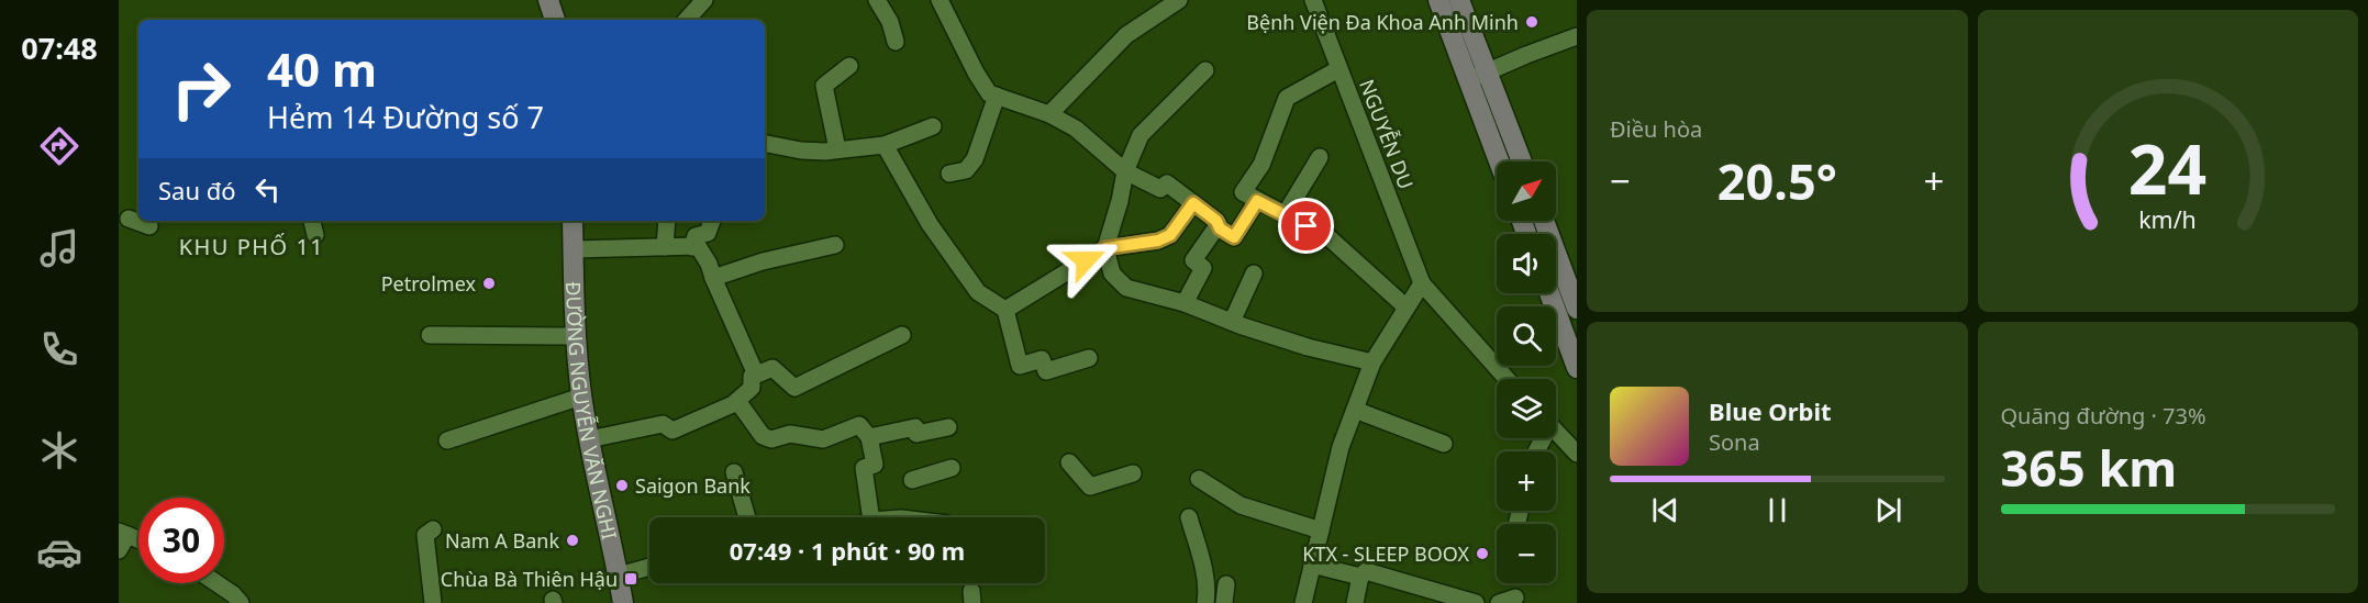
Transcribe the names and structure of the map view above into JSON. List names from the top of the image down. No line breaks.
{"streets":{"main road":["ĐƯỜNG NGUYỄN VĂN NGHI"],"street":["NGUYỄN DU"]},"districts":["KHU PHỐ 11"],"places":{"other":["Bệnh Viện Đa Khoa Anh Minh","Petrolmex","Saigon Bank","Nam A Bank","KTX - SLEEP BOOX"],"transit":["Chùa Bà Thiên Hậu"]},"north":"top right","page":{"tabs":"07:48","tile":["Điều hòa",["Quãng đường · 73%","365 km"]],"turn":["40 m","Hẻm 14 Đường số 7"],"heat":["−","20.5°","+"],"then":"Sau đó","map_buttons":["+","−"],"song":["Blue Orbit","Sona"],"limit":"30","trip":"07:49 · 1 phút · 90 m","gauge":["24","km/h"]}}
